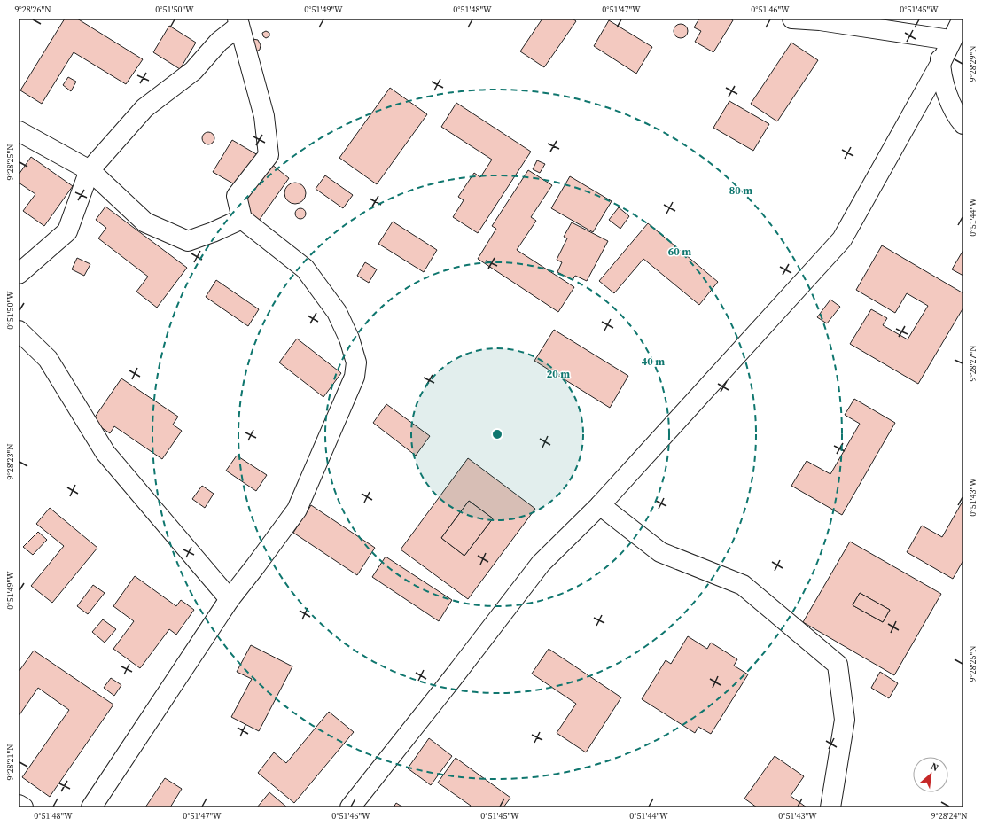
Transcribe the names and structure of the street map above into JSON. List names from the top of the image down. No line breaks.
{"north":"top right","coordinates":["9°28'26\"N","0°51'50\"W","0°51'49\"W","0°51'48\"W","0°51'47\"W","0°51'46\"W","0°51'45\"W","9°28'29\"N","9°28'25\"N","0°51'44\"W","9°28'27\"N","9°28'23\"N","0°51'43\"W","9°28'21\"N","9°28'24\"N"],"rings":["80 m","60 m","40 m","20 m"]}
